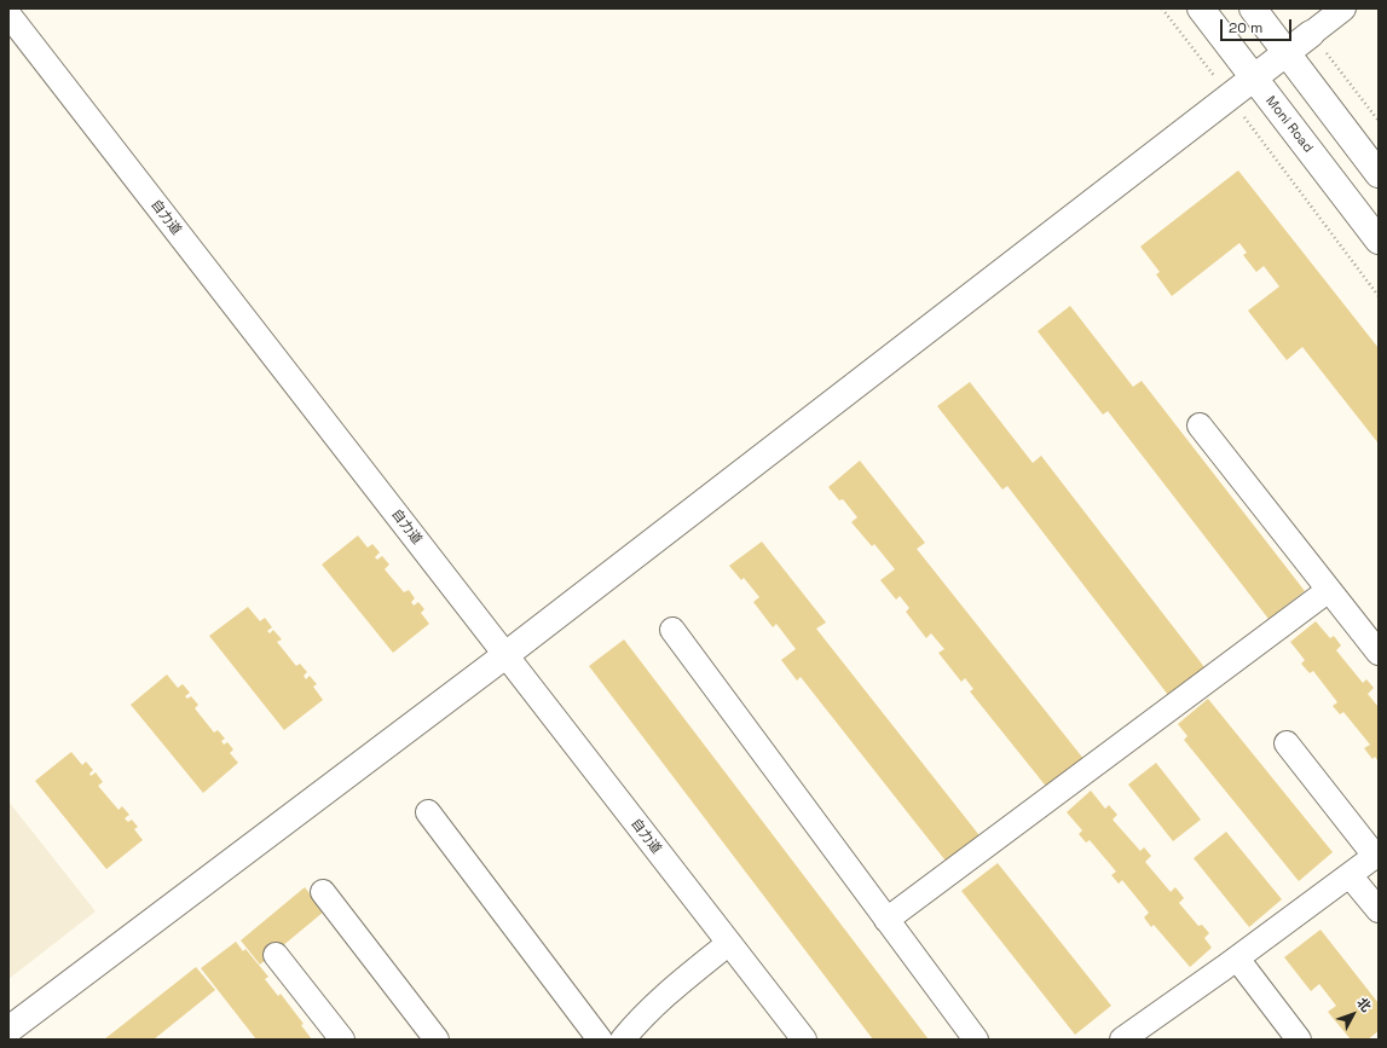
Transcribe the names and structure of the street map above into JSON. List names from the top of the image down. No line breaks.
{"streets":{"main road":["Moni Road"],"street":["自力道"]},"scale_bar":"20 m","north":"top right"}
